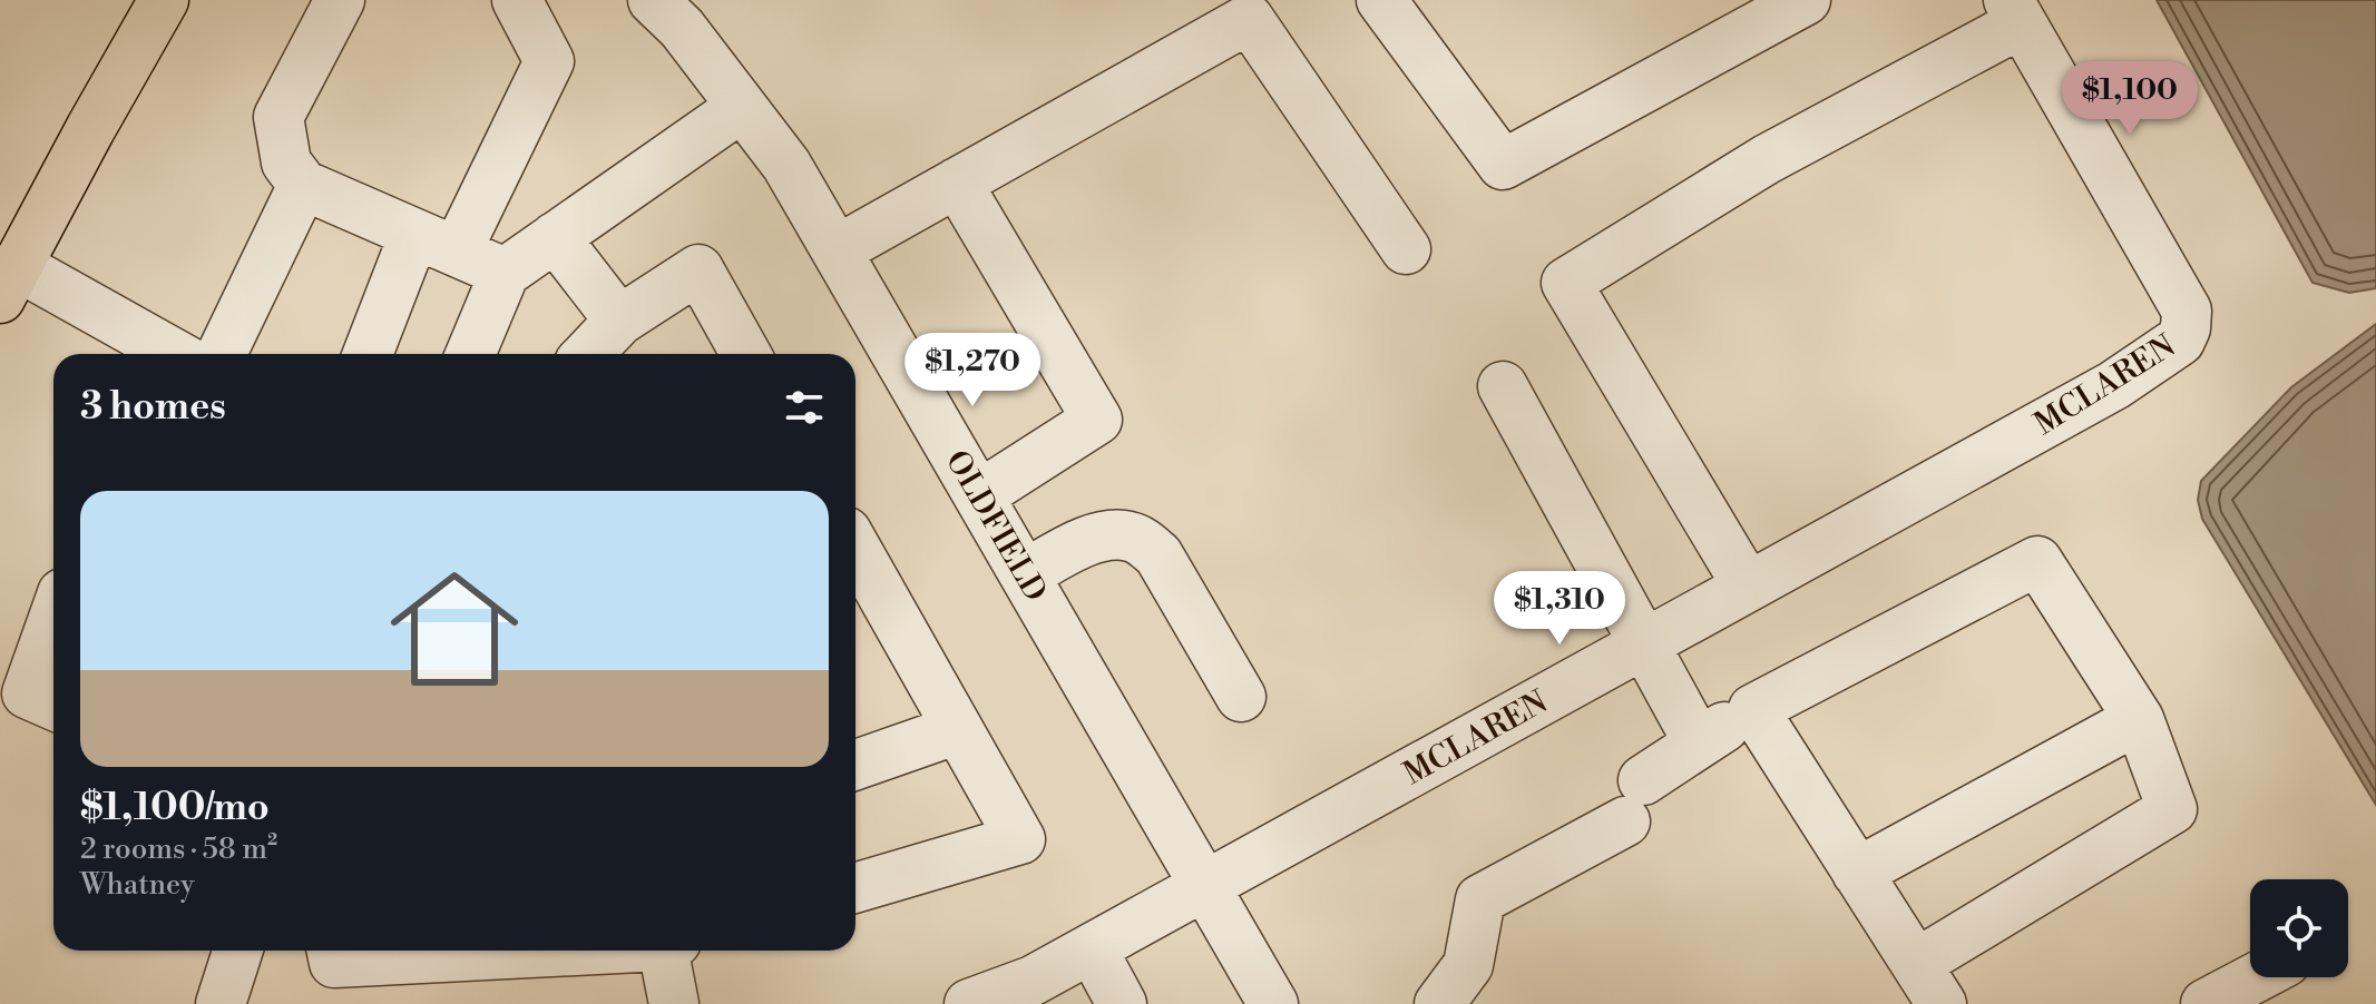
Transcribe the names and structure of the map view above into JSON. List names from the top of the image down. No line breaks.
{"streets":{"street":["MCLAREN","OLDFIELD"]},"crossings":[["MCLAREN","OLDFIELD"]],"page":{"price":["$1,100","$1,270","$1,310"],"heading":"3 homes","list":[{"name":"$1,100/mo","note":"2 rooms · 58 m² · Whatney"}]}}
